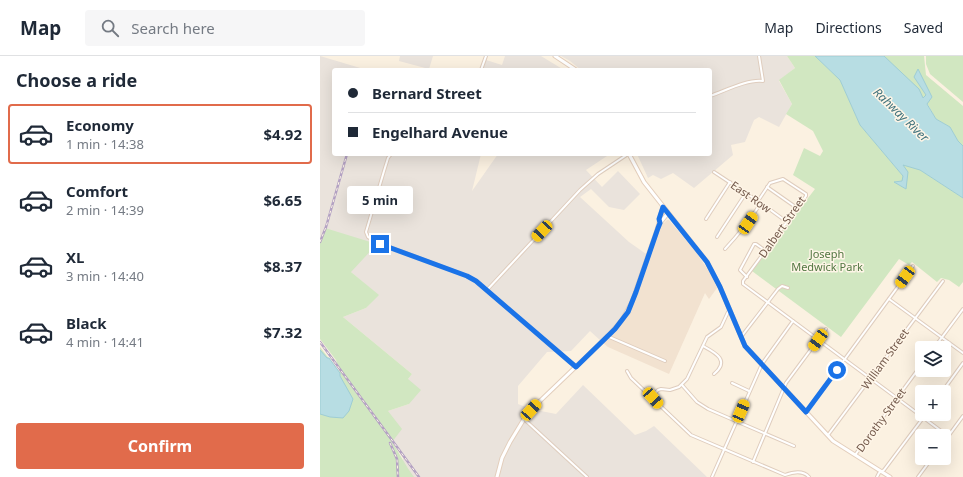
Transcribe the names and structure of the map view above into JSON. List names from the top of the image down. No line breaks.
{"streets":{"street":["East Row","Dalbert Street","William Street","Dorothy Street"]},"crossings":[["East Row","Dalbert Street"]],"water":["Rahway River"],"parks":["Joseph Medwick Park"],"page":{"header":"Map","search":"Search here","nav":["Map","Directions","Saved"],"heading":"Choose a ride","banner":["Bernard Street","Engelhard Avenue"],"list":[{"name":"Economy","note":"1 min · 14:38","value":"$4.92"},{"name":"Comfort","note":"2 min · 14:39","value":"$6.65"},{"name":"XL","note":"3 min · 14:40","value":"$8.37"},{"name":"Black","note":"4 min · 14:41","value":"$7.32"}],"bubble":"5 min","map_buttons":["+","−"],"buttons":"Confirm"}}
